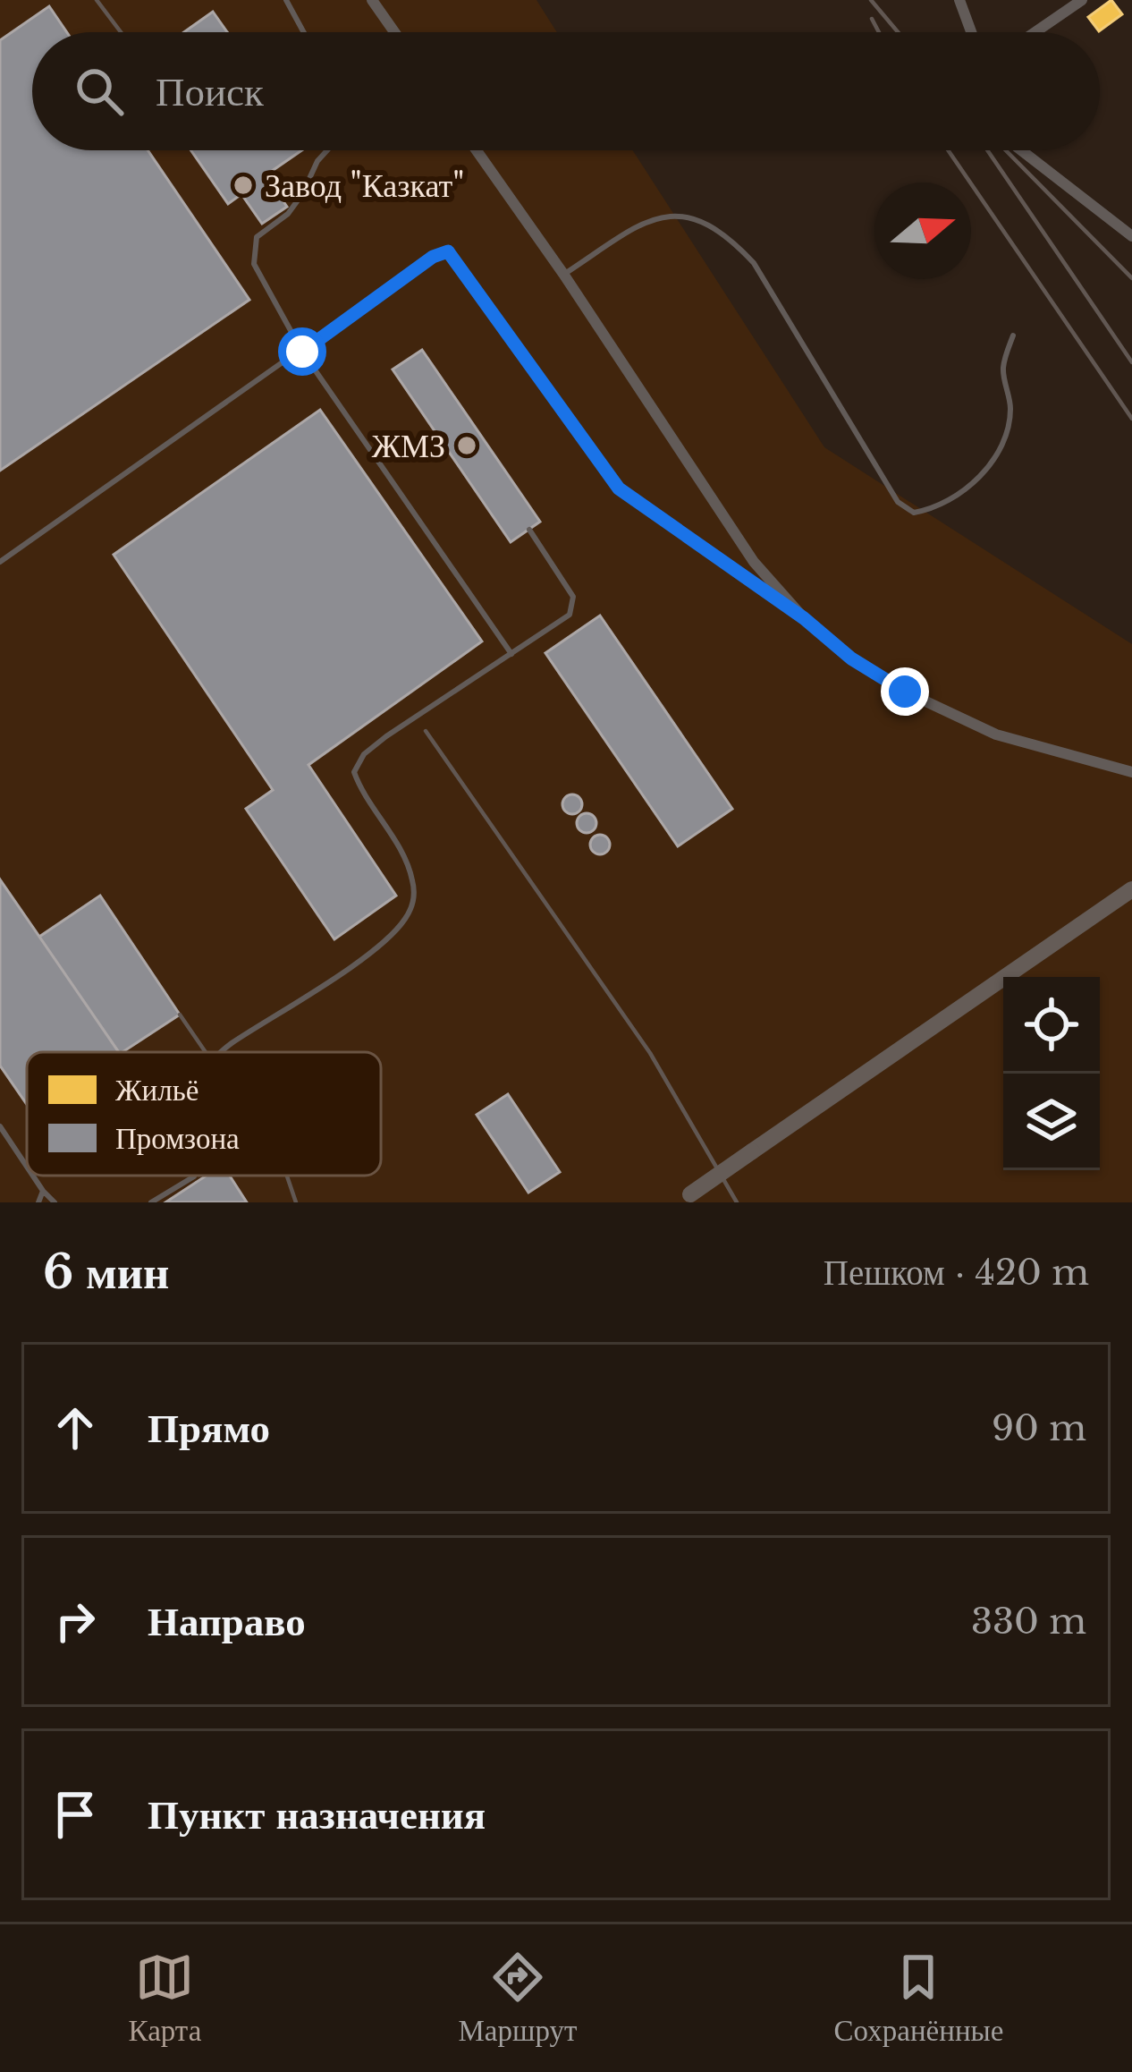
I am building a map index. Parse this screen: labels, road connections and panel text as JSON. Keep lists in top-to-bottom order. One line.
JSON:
{"places":["Завод \"Казкат\"","ЖМЗ"],"legend":["Жильё","Промзона"],"north":"right","page":{"search":"Поиск","heading":["6 мин","Пешком · 420 m"],"list":[["Прямо","90 m"],["Направо","330 m"],"Пункт назначения"],"nav":["Карта","Маршрут","Сохранённые"]}}
